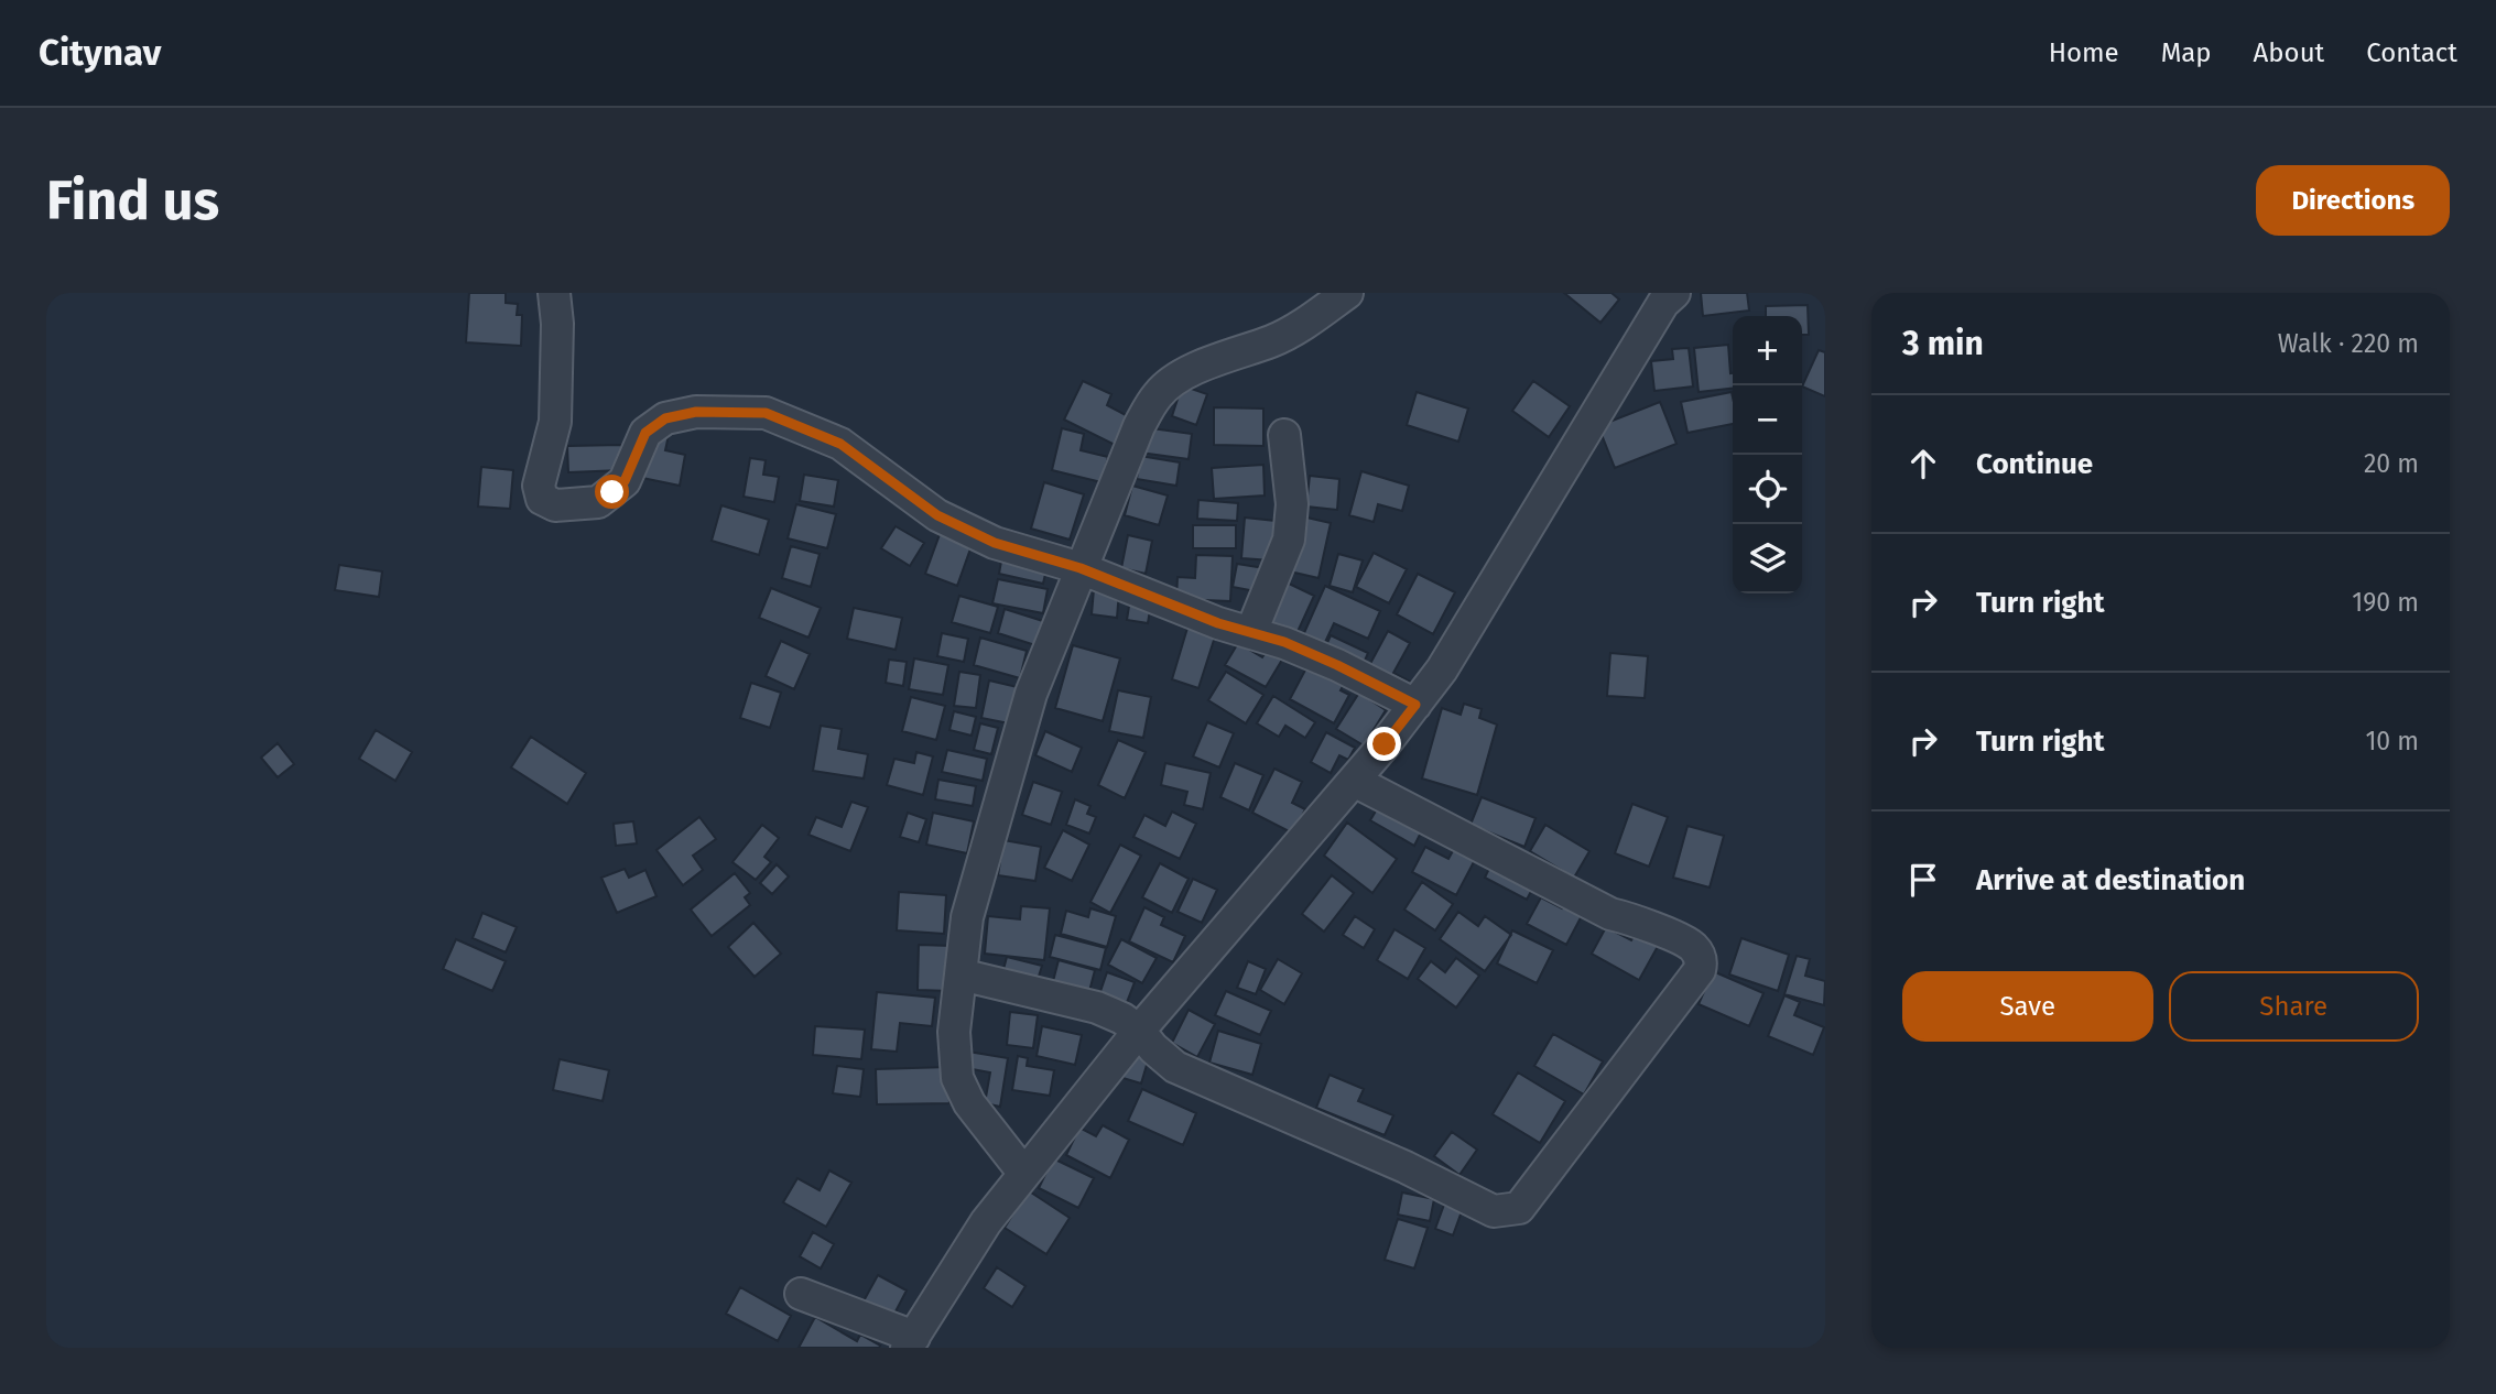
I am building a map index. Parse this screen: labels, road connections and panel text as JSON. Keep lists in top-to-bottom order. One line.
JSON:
{"page":{"header":"Citynav","nav":["Home","Map","About","Contact"],"buttons":["Directions",["Save","Share"]],"title":"Find us","heading":["3 min","Walk · 220 m"],"map_buttons":["+","−"],"list":[["Continue","20 m"],["Turn right","190 m"],["Turn right","10 m"],"Arrive at destination"]}}
